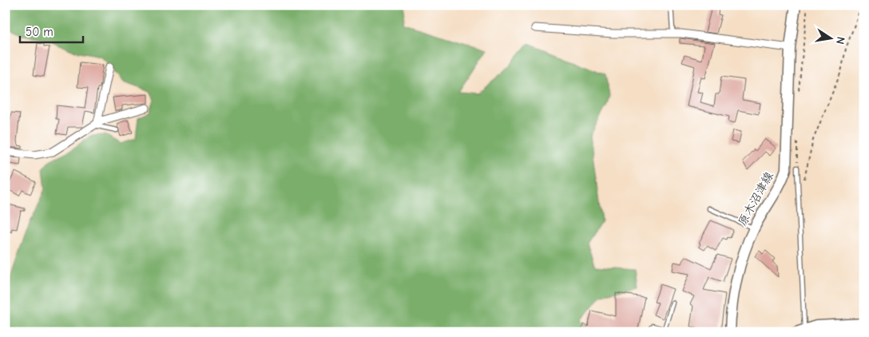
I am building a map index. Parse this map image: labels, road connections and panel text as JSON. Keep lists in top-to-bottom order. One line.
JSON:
{"streets":{"main road":["原木沼津線"]},"scale_bar":"50 m","north":"right"}
